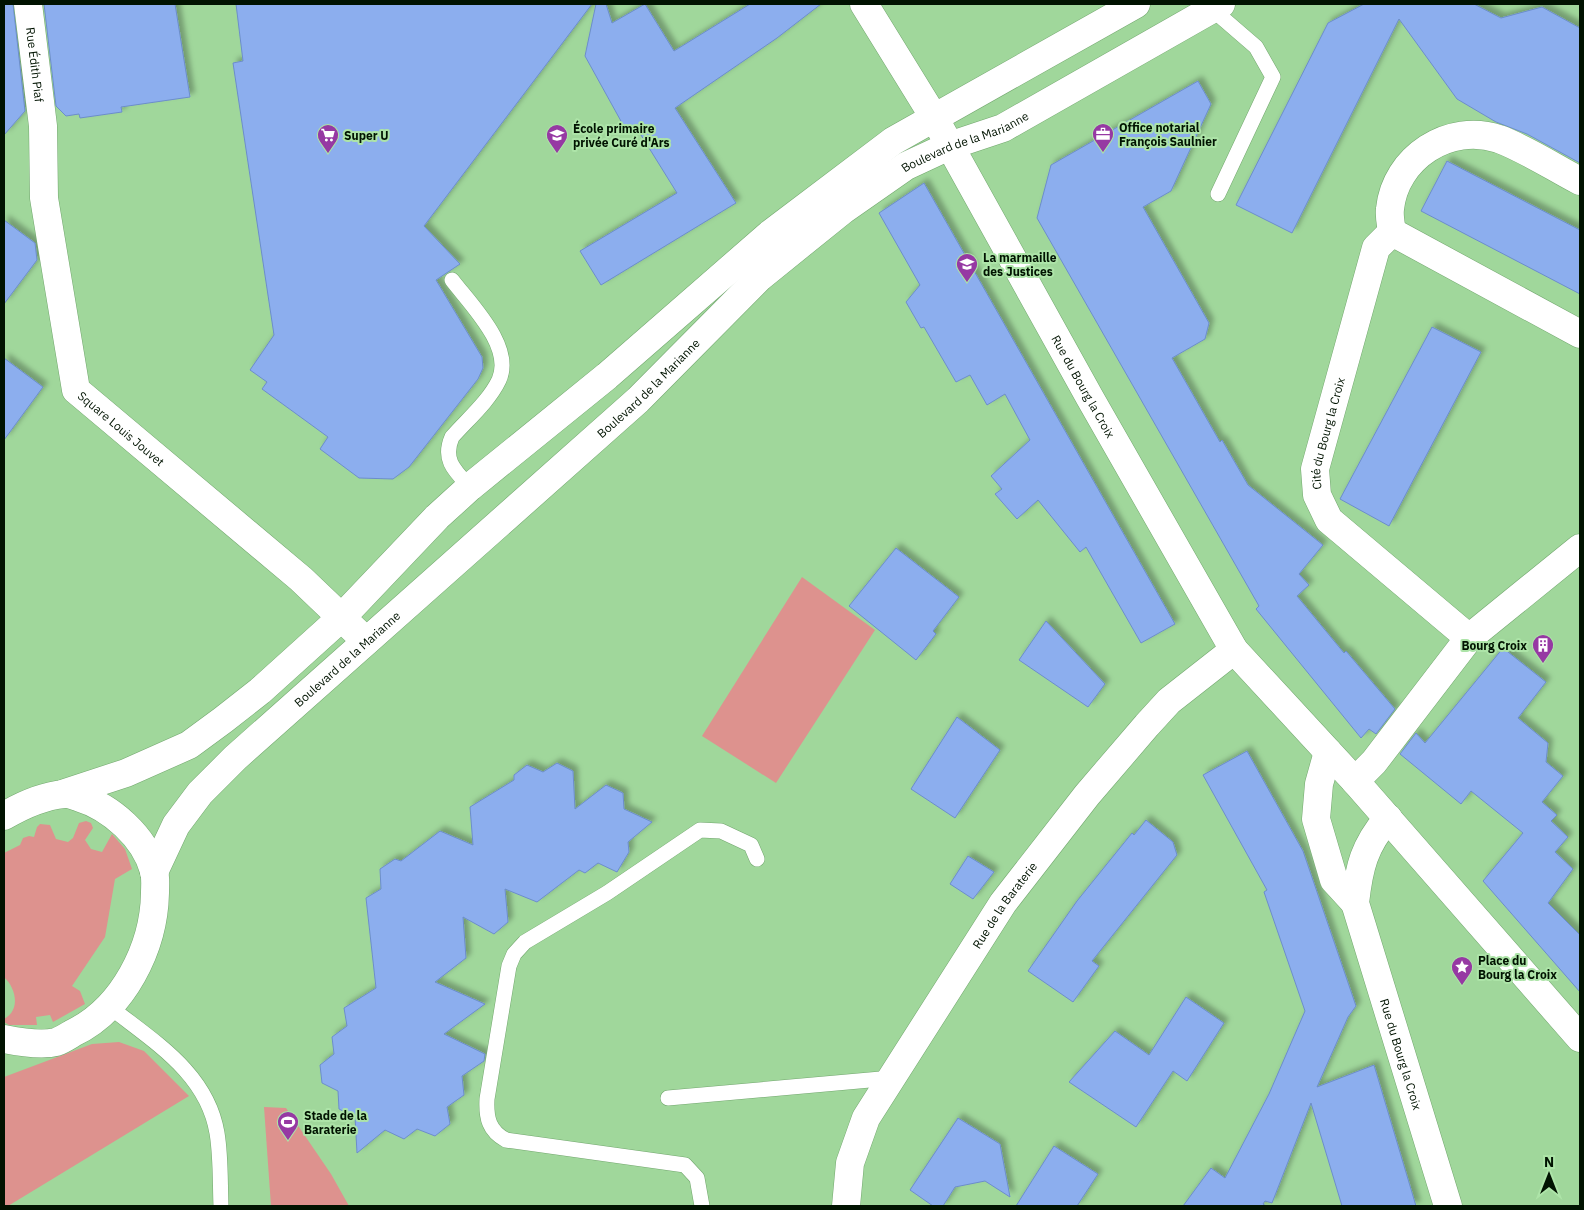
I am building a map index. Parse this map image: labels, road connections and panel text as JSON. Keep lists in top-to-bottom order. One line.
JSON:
{"streets":{"street":["Rue Édith Piaf","Boulevard de la Marianne","Rue du Bourg la Croix","Square Louis Jouvet","Cité du Bourg la Croix","Rue de la Baraterie"]},"crossings":[["Rue Édith Piaf","Square Louis Jouvet"],["Boulevard de la Marianne","Rue du Bourg la Croix"],["Boulevard de la Marianne","Square Louis Jouvet"],["Rue du Bourg la Croix","Rue de la Baraterie"]],"places":{"office":["Office notarial François Saulnier"],"supermarket":["Super U"],"school or university":["École primaire privée Curé d'Ars","La marmaille des Justices"],"building":["Bourg Croix"],"place":["Place du Bourg la Croix"],"sports":["Stade de la Baraterie"]},"north":"top"}
